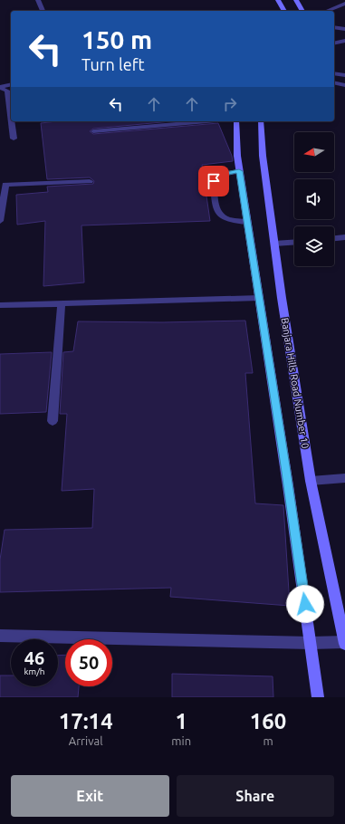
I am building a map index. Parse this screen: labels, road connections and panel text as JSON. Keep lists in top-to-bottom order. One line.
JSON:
{"streets":{"main road":["Banjara Hills Road Number 10"]},"north":"left","page":{"turn":["150 m","Turn left"],"speed":"46 km/h","limit":"50","eta":["17:14","Arrival","1","min","160","m"],"buttons":["Exit","Share"]}}
